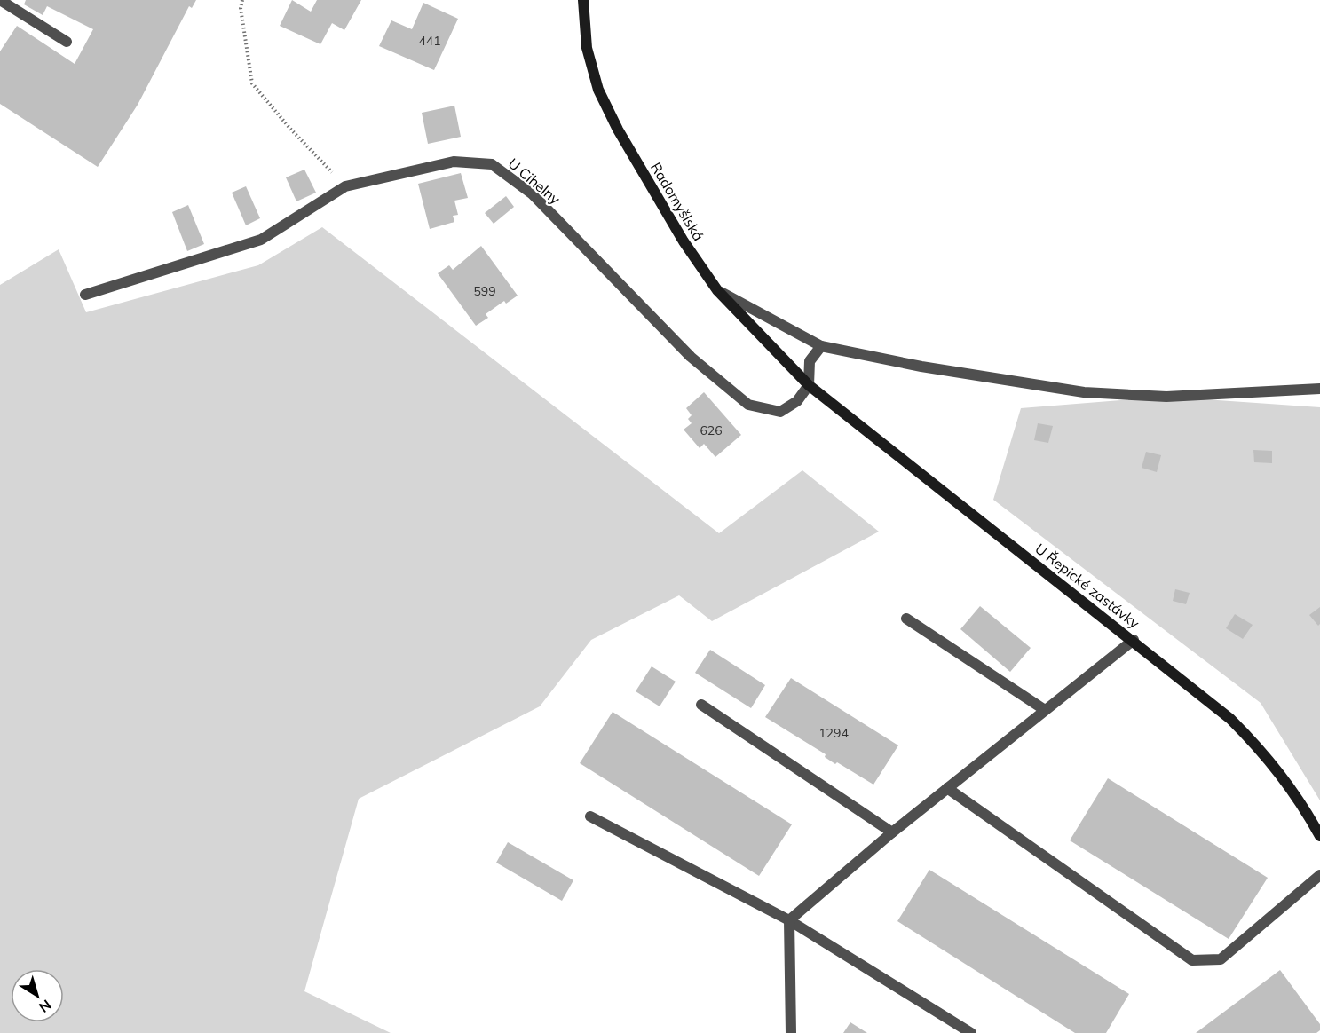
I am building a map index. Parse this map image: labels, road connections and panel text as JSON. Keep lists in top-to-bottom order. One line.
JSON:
{"streets":{"main road":["Radomyšlská","U Řepické zastávky"],"street":["U Cihelny"]},"crossings":[["U Cihelny","Radomyšlská"],["U Cihelny","U Řepické zastávky"],["Radomyšlská","U Řepické zastávky"]],"house_numbers":["441","599","626","1294"],"north":"bottom right"}
